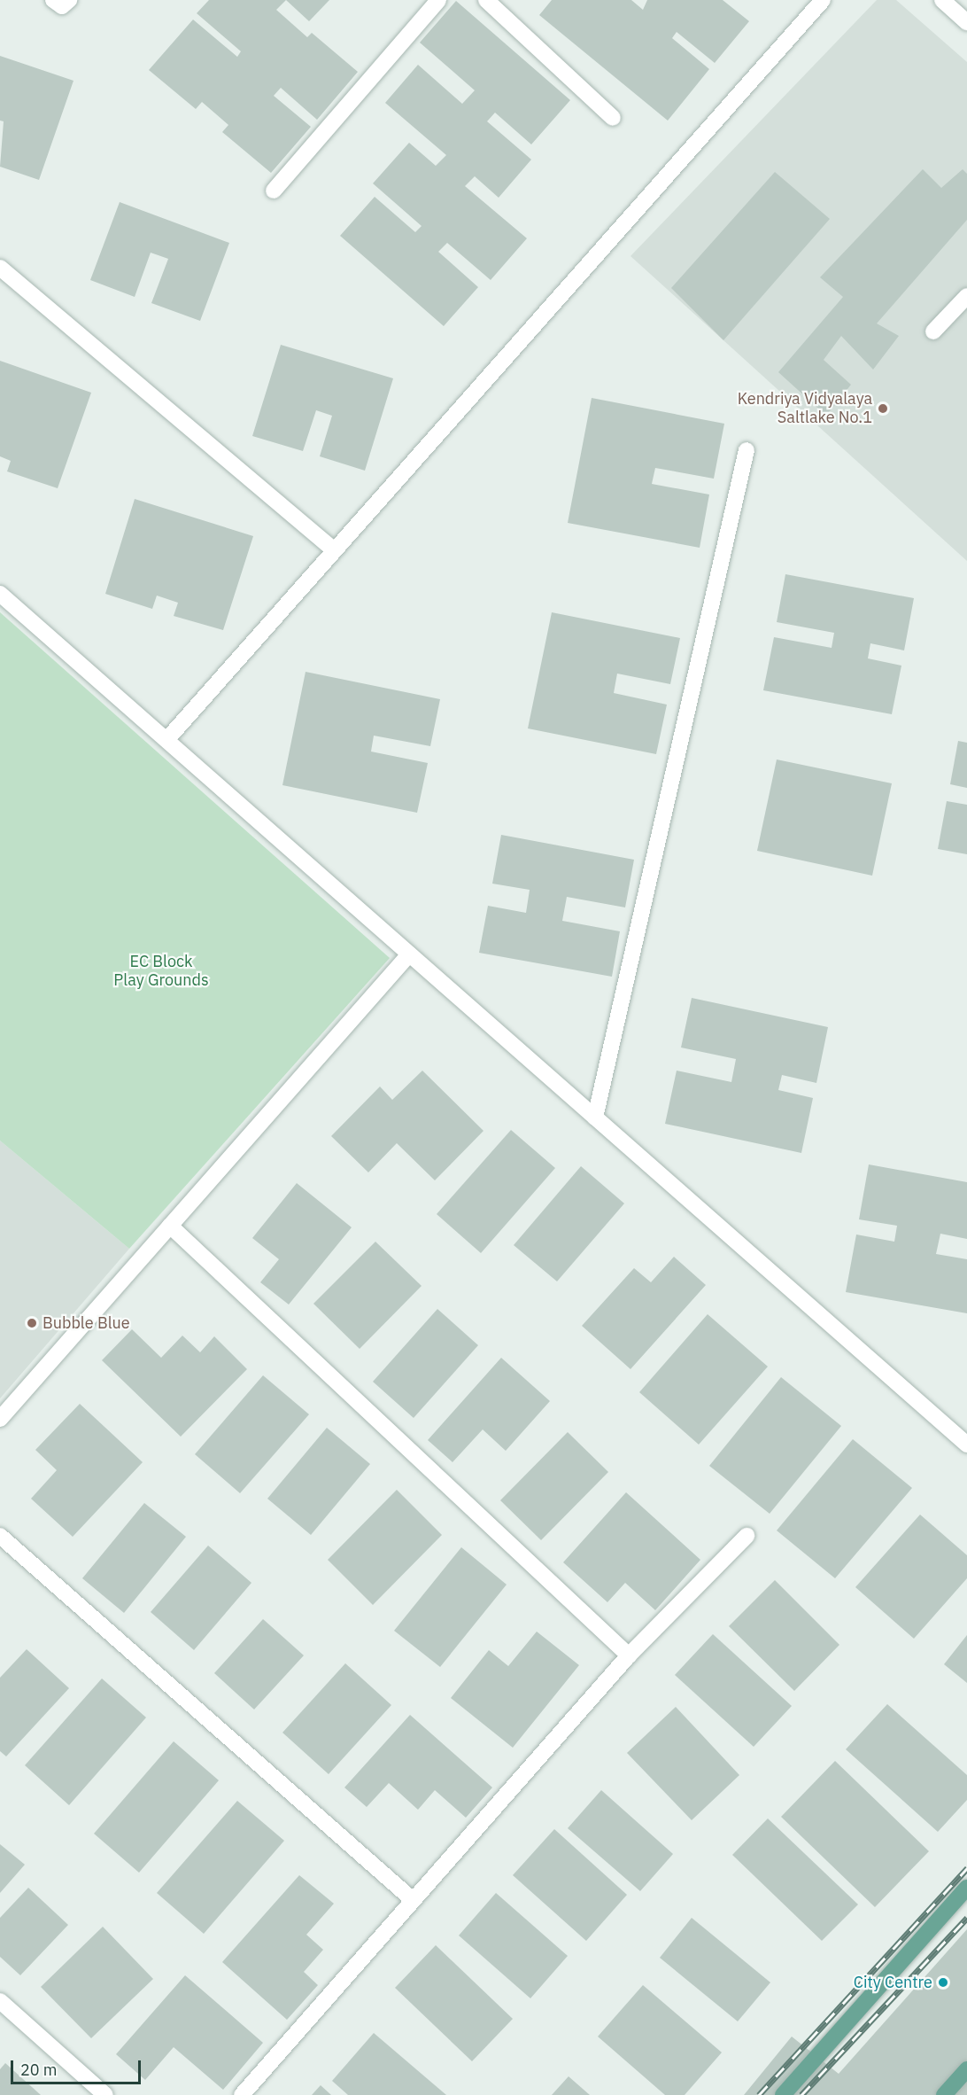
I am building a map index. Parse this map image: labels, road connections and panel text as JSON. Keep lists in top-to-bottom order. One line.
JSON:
{"parks":["EC Block Play Grounds"],"places":["Kendriya Vidyalaya Saltlake No.1","Bubble Blue","City Centre"],"scale_bar":"20 m"}
